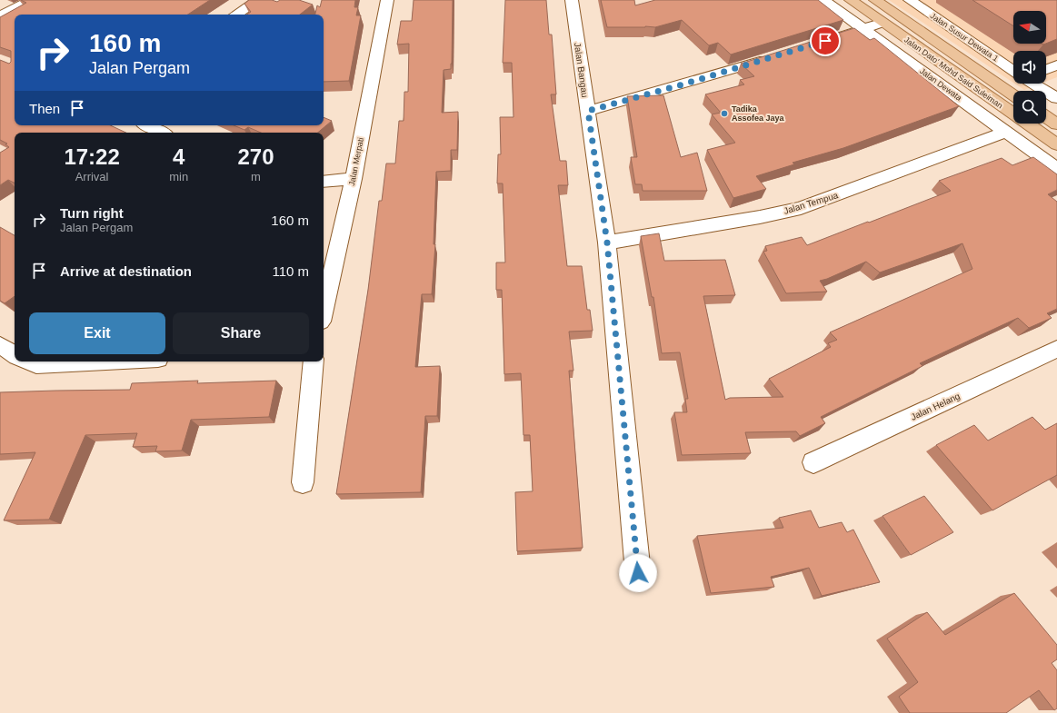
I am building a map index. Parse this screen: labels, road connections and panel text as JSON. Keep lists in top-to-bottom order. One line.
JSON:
{"streets":{"main road":["Jalan Dato' Mohd Said Suleiman"],"street":["Jalan Susur Dewata 1","Jalan Bangau","Jalan Dewata","Jalan Merpati","Jalan Tempua","Jalan Helang"]},"crossings":[["Jalan Bangau","Jalan Tempua"],["Jalan Dewata","Jalan Tempua"]],"places":["Tadika Assofea Jaya"],"north":"left","page":{"turn":["160 m","Jalan Pergam"],"then":"Then","eta":["17:22","Arrival","4","min","270","m"],"list":[{"name":"Turn right","note":"Jalan Pergam","value":"160 m"},{"name":"Arrive at destination","value":"110 m"}],"buttons":["Exit","Share"]}}
